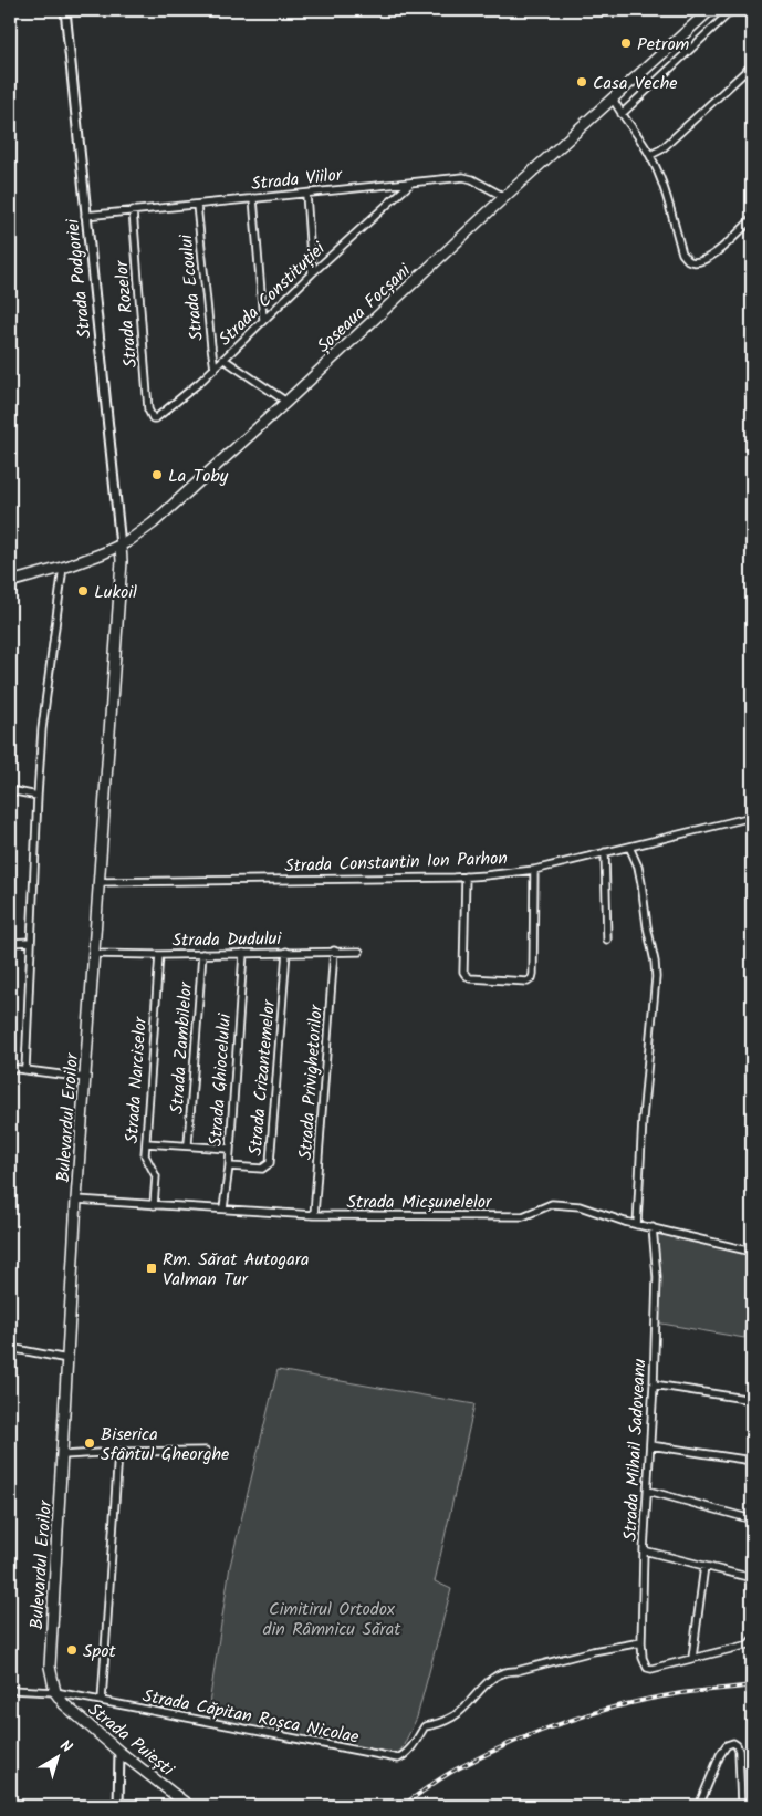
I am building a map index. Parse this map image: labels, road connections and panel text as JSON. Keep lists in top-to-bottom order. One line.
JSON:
{"streets":{"main road":["Șoseaua Focșani","Bulevardul Eroilor","Strada Puiești"],"street":["Strada Viilor","Strada Podgoriei","Strada Ecoului","Strada Constituției","Strada Rozelor","Strada Constantin Ion Parhon","Strada Dudului","Strada Zambilelor","Strada Crizantemelor","Strada Narciselor","Strada Ghiocelului","Strada Privighetorilor","Strada Micșunelelor","Strada Mihail Sadoveanu","Strada Căpitan Roșca Nicolae"]},"crossings":[["Strada Viilor","Strada Podgoriei"],["Strada Viilor","Strada Ecoului"],["Strada Viilor","Strada Constituției"],["Strada Viilor","Șoseaua Focșani"],["Strada Viilor","Strada Rozelor"],["Strada Podgoriei","Șoseaua Focșani"],["Strada Podgoriei","Bulevardul Eroilor"],["Strada Ecoului","Strada Constituției"],["Strada Constituției","Strada Rozelor"],["Șoseaua Focșani","Bulevardul Eroilor"],["Strada Constantin Ion Parhon","Bulevardul Eroilor"],["Strada Dudului","Strada Zambilelor"],["Strada Dudului","Strada Crizantemelor"],["Strada Dudului","Strada Narciselor"],["Strada Dudului","Strada Ghiocelului"],["Strada Dudului","Strada Privighetorilor"],["Strada Dudului","Bulevardul Eroilor"],["Strada Crizantemelor","Strada Ghiocelului"],["Strada Narciselor","Strada Micșunelelor"],["Strada Ghiocelului","Strada Micșunelelor"],["Strada Privighetorilor","Strada Micșunelelor"],["Bulevardul Eroilor","Strada Micșunelelor"],["Bulevardul Eroilor","Strada Căpitan Roșca Nicolae"],["Bulevardul Eroilor","Strada Puiești"],["Strada Micșunelelor","Strada Mihail Sadoveanu"],["Strada Mihail Sadoveanu","Strada Căpitan Roșca Nicolae"],["Strada Căpitan Roșca Nicolae","Strada Puiești"]],"parks":["Cimitirul Ortodox din Râmnicu Sărat"],"places":{"other":["Petrom","Casa Veche","La Toby","Lukoil","Biserica Sfântul Gheorghe","Spot"],"transit":["Rm. Sărat Autogara Valman Tur"]},"north":"top right"}
